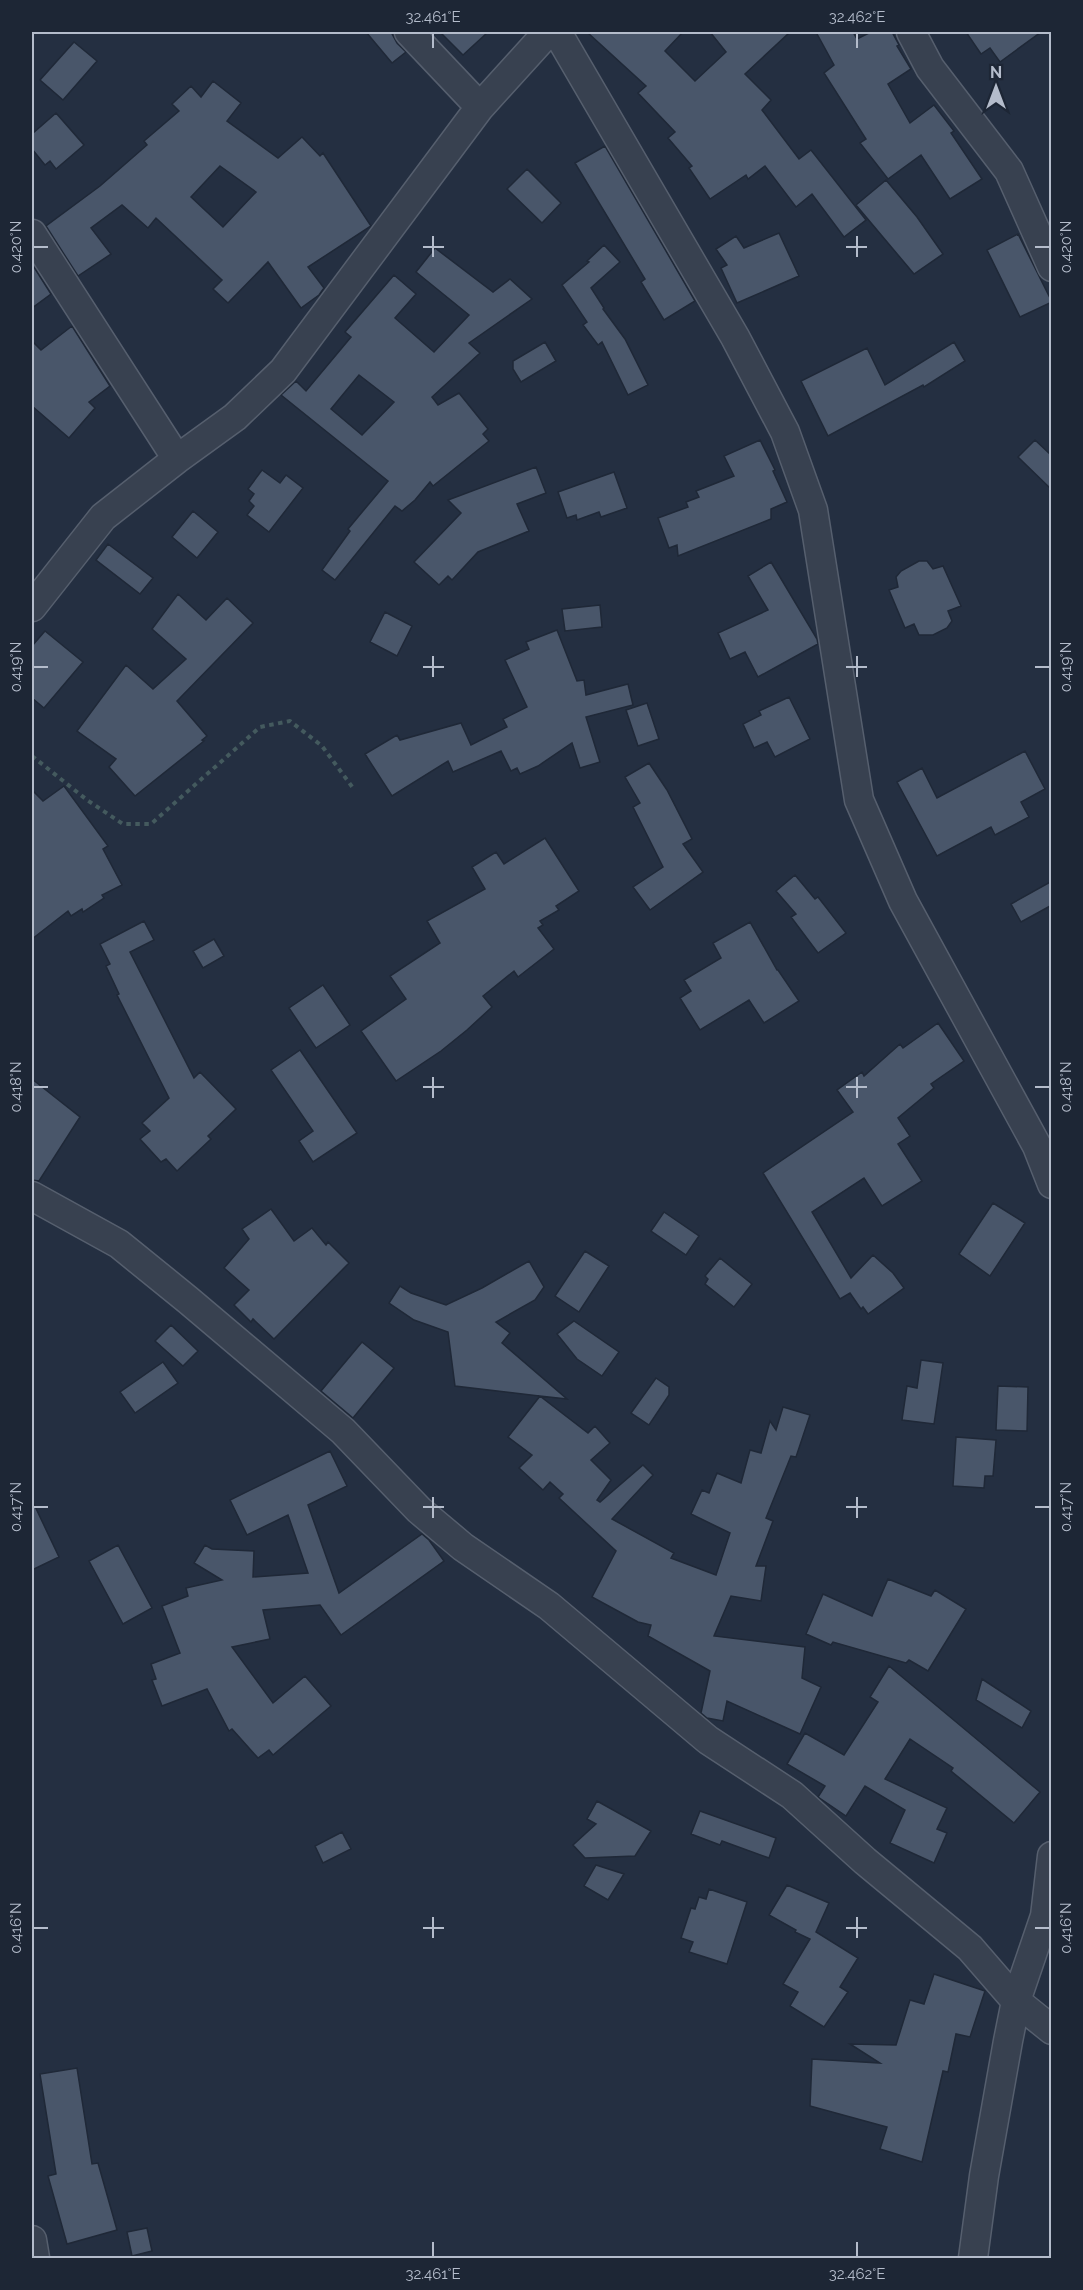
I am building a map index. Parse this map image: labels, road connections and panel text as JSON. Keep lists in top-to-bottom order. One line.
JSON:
{"north":"top","coordinates":["32.461°E","32.462°E","0.420°N","0.419°N","0.418°N","0.417°N","0.416°N"]}
